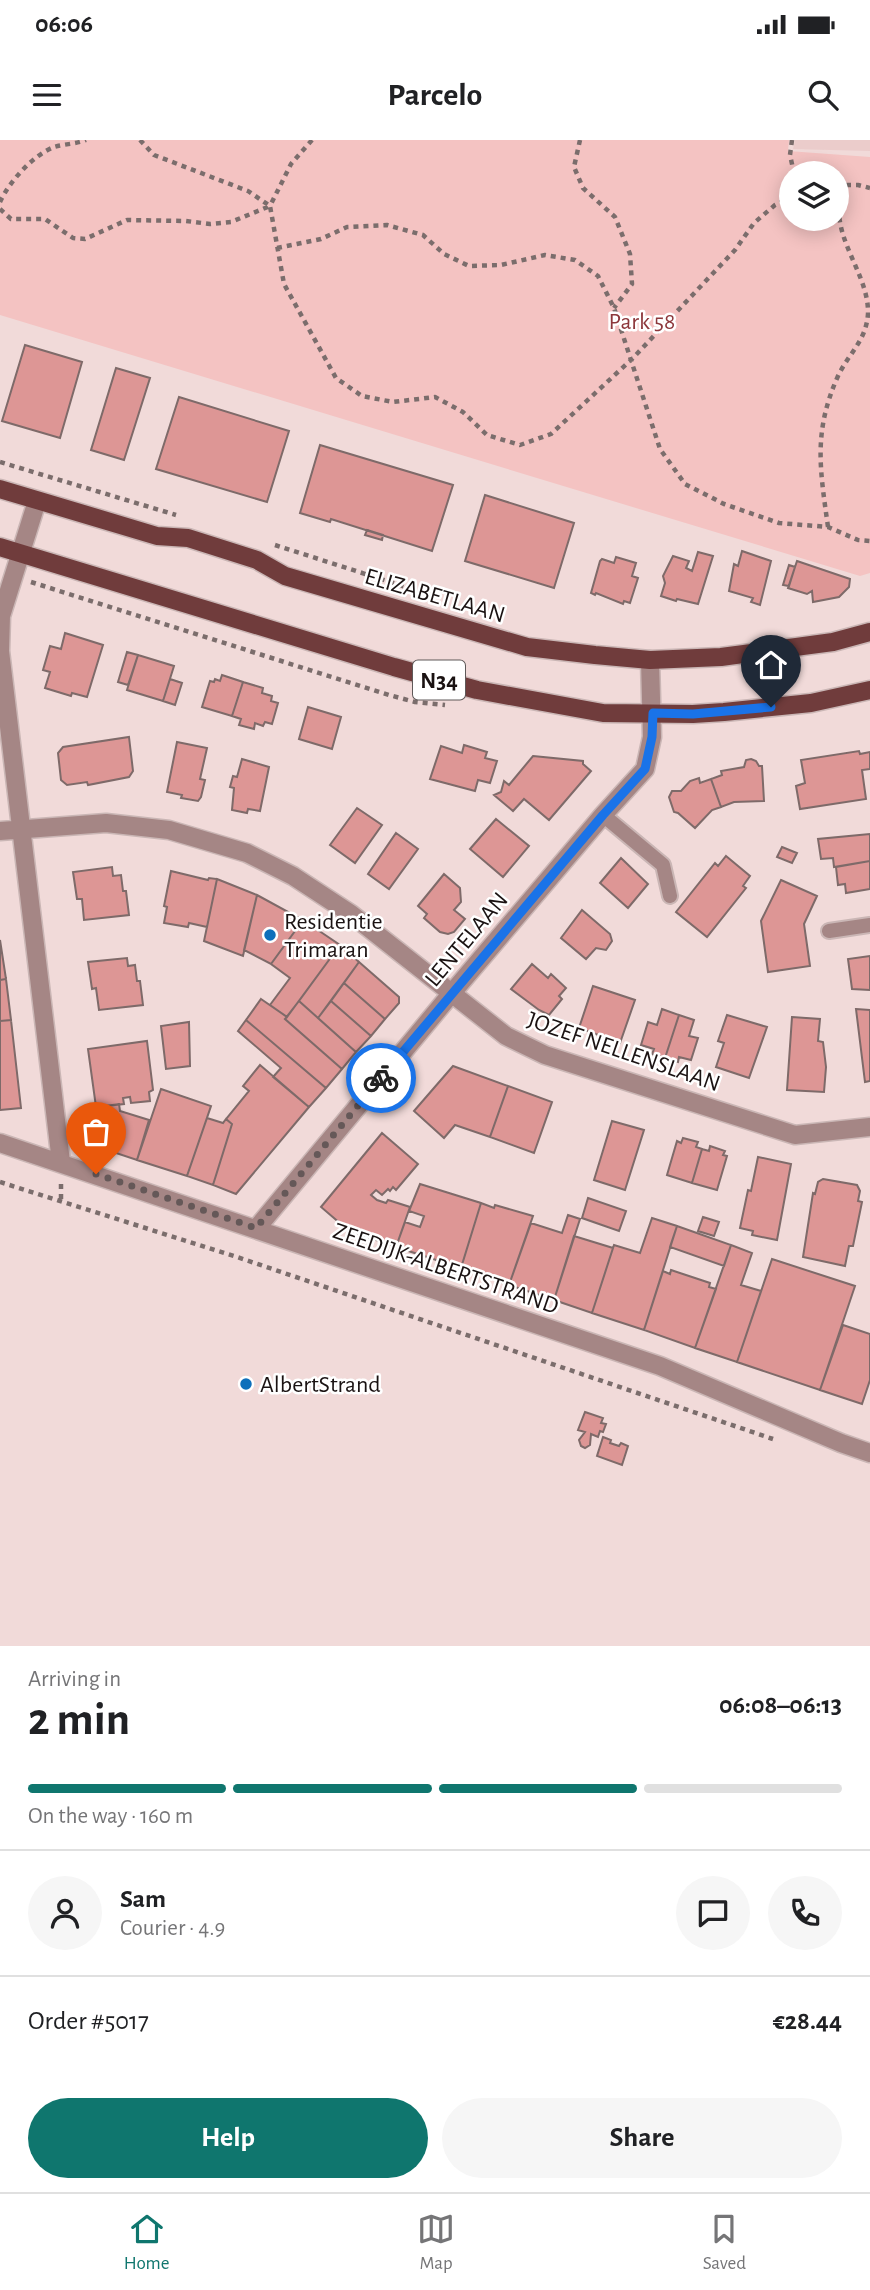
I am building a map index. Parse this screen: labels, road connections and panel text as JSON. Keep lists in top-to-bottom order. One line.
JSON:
{"streets":{"main road":["ELIZABETLAAN","N34"],"street":["LENTELAAN","JOZEF NELLENSLAAN","ZEEDIJK-ALBERTSTRAND"]},"crossings":[["ELIZABETLAAN","LENTELAAN"],["N34","LENTELAAN"],["LENTELAAN","JOZEF NELLENSLAAN"],["LENTELAAN","ZEEDIJK-ALBERTSTRAND"]],"parks":["Park 58"],"places":["Residentie Trimaran","AlbertStrand"],"page":{"status":"06:06","header":"Parcelo","heading":["2 min","Arriving in","06:08–06:13"],"panel":["Sam","Courier · 4.9","Order #5017","€28.44"],"bar":"On the way · 160 m","buttons":["Help","Share"],"tabs":["Home","Map","Saved"]}}
